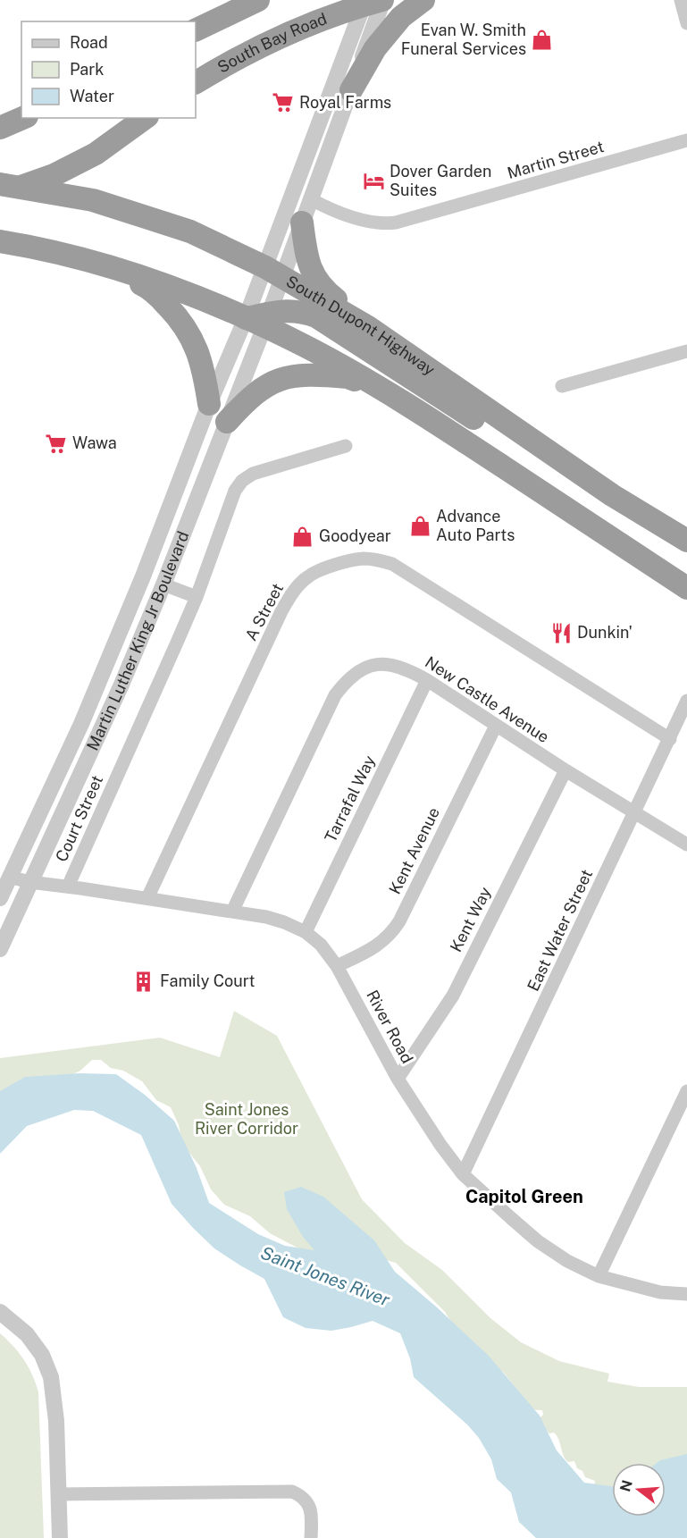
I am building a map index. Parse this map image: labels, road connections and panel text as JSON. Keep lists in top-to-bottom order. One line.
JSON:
{"streets":{"highway":["South Bay Road","South Dupont Highway"],"street":["Martin Street","A Street","Martin Luther King Jr Boulevard","New Castle Avenue","Tarrafal Way","Court Street","Kent Avenue","Kent Way","East Water Street","River Road"]},"crossings":[["A Street","East Water Street"],["A Street","River Road"],["Martin Luther King Jr Boulevard","River Road"],["New Castle Avenue","Tarrafal Way"],["New Castle Avenue","Kent Avenue"],["New Castle Avenue","Kent Way"],["New Castle Avenue","East Water Street"],["New Castle Avenue","River Road"],["Tarrafal Way","River Road"],["Court Street","River Road"],["Kent Avenue","River Road"],["Kent Way","River Road"],["East Water Street","River Road"]],"districts":["Capitol Green"],"water":["Saint Jones River"],"parks":["Saint Jones River Corridor"],"places":{"shop":["Evan W. Smith Funeral Services","Advance Auto Parts","Goodyear"],"supermarket":["Royal Farms","Wawa"],"hotel":["Dover Garden Suites"],"restaurant":["Dunkin'"],"building":["Family Court"]},"legend":["Road","Park","Water"],"north":"left"}
